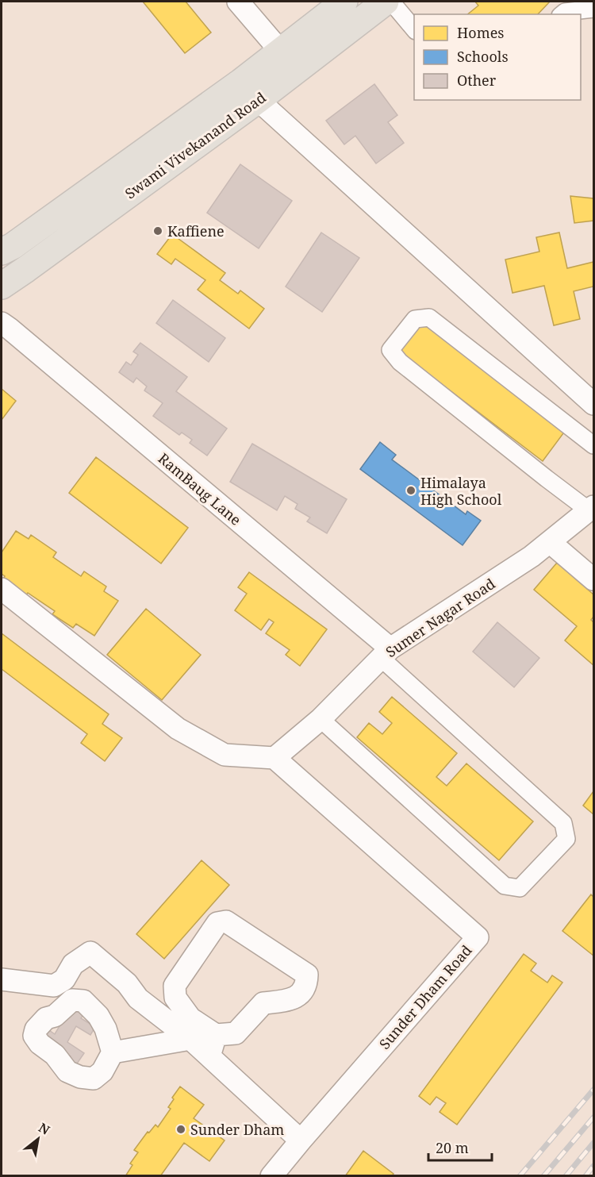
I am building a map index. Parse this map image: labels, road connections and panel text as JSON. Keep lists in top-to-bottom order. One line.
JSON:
{"streets":{"main road":["Swami Vivekanand Road"],"street":["RamBaug Lane","Sumer Nagar Road","Sunder Dham Road"]},"crossings":[["RamBaug Lane","Sumer Nagar Road"],["Sumer Nagar Road","Sunder Dham Road"]],"places":["Kaffiene","Himalaya High School","Sunder Dham"],"legend":["Homes","Schools","Other"],"scale_bar":"20 m","north":"top right"}
